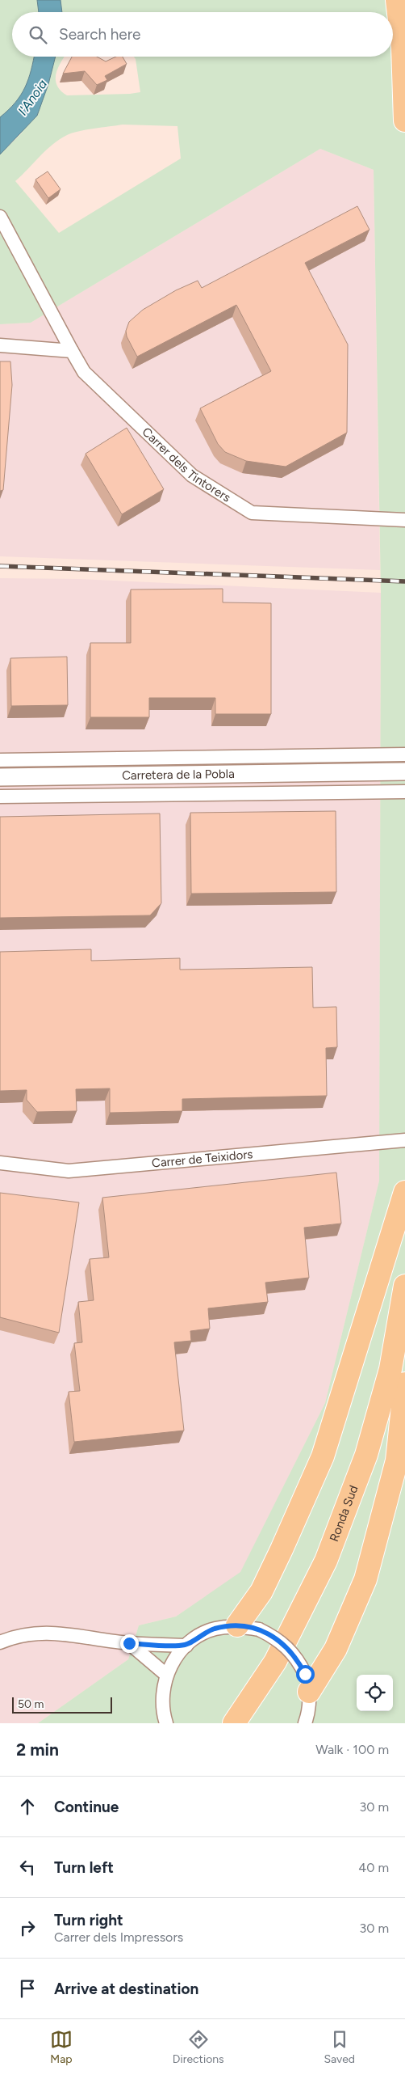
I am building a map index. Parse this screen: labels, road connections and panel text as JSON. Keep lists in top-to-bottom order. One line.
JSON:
{"streets":{"highway":["Ronda Sud"],"street":["Carrer dels Tintorers","Carretera de la Pobla","Carrer de Teixidors"]},"water":["l'Anoia"],"scale_bar":"50 m","page":{"search":"Search here","scale":"50 m","heading":["2 min","Walk · 100 m"],"list":[["Continue","30 m"],["Turn left","40 m"],["Turn right","Carrer dels Impressors","30 m"],"Arrive at destination"],"nav":["Map","Directions","Saved"]}}
